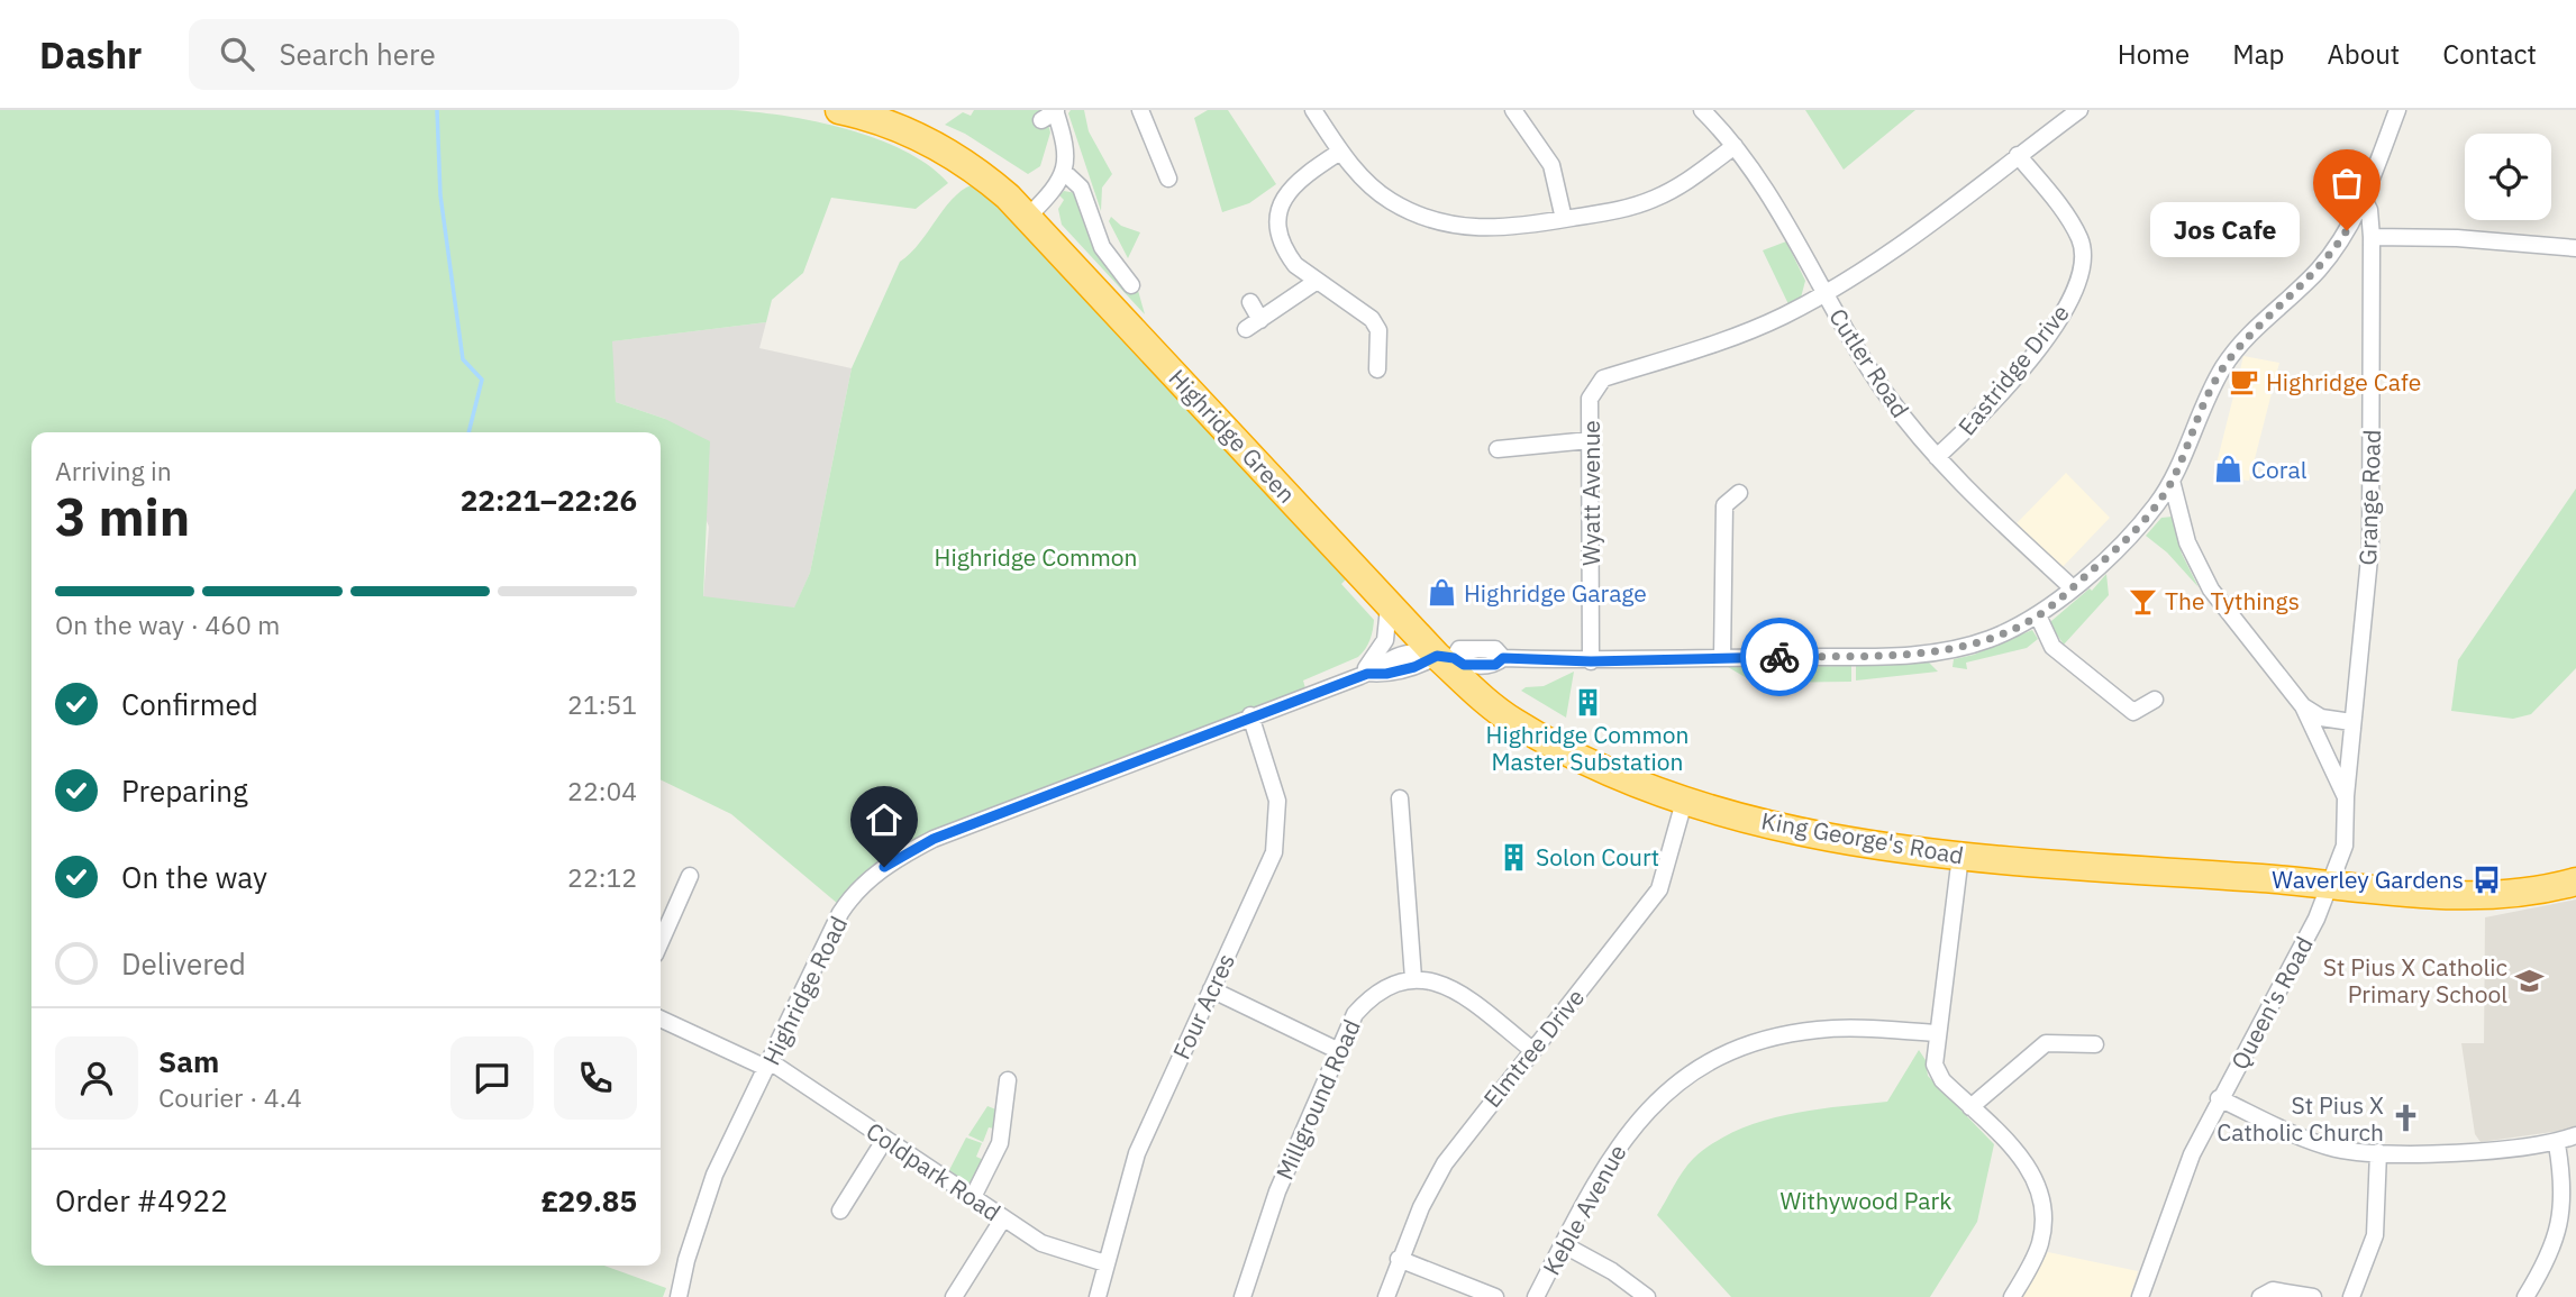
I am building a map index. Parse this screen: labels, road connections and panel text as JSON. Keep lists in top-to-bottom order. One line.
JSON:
{"streets":{"highway":["Highridge Green","King George's Road"],"street":["Cutler Road","Eastridge Drive","Wyatt Avenue","Grange Road","Highridge Road","Queen's Road","Four Acres","Elmtree Drive","Millground Road","Coldpark Road","Keble Avenue"]},"crossings":[["Cutler Road","Eastridge Drive"],["Cutler Road","Wyatt Avenue"],["Cutler Road","Highridge Road"],["Eastridge Drive","Wyatt Avenue"],["Highridge Green","King George's Road"],["Highridge Green","Highridge Road"],["Wyatt Avenue","Highridge Road"],["Grange Road","Highridge Road"],["Grange Road","Queen's Road"],["King George's Road","Highridge Road"],["King George's Road","Queen's Road"],["King George's Road","Elmtree Drive"],["Highridge Road","Queen's Road"],["Highridge Road","Four Acres"],["Highridge Road","Coldpark Road"],["Four Acres","Coldpark Road"]],"parks":["Highridge Common","Withywood Park"],"places":{"other":["Jos Cafe"],"cafe":["Highridge Cafe"],"shop":["Coral","Highridge Garage"],"bar":["The Tythings"],"building":["Highridge Common Master Substation","Solon Court"],"bus stop":["Waverley Gardens"],"school or university":["St Pius X Catholic Primary School"],"church":["St Pius X Catholic Church"]},"page":{"header":"Dashr","search":"Search here","nav":["Home","Map","About","Contact"],"bubble":"Jos Cafe","heading":["3 min","Arriving in","22:21–22:26"],"panel":["Sam","Courier · 4.4","Order #4922","£29.85"],"bar":"On the way · 460 m","list":[["Confirmed","21:51"],["Preparing","22:04"],["On the way","22:12"],"Delivered"]}}
